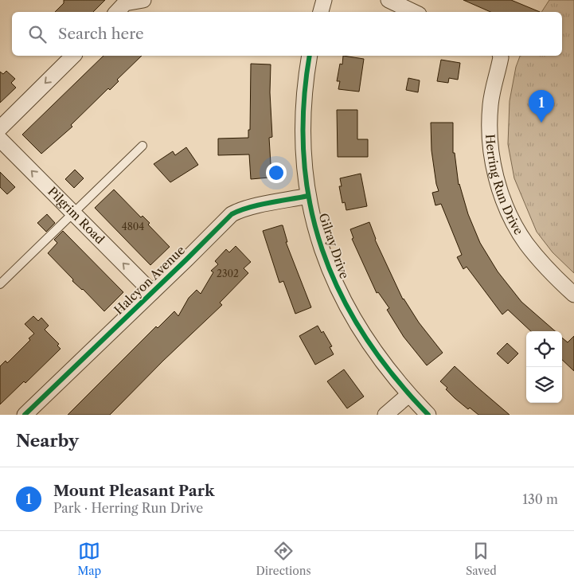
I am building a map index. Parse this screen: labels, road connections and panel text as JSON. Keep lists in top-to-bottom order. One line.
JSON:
{"streets":{"street":["Herring Run Drive","Pilgrim Road","Gilray Drive","Halcyon Avenue"]},"crossings":[["Pilgrim Road","Halcyon Avenue"],["Gilray Drive","Halcyon Avenue"]],"one_way":["Pilgrim Road"],"house_numbers":["4804","2302"],"page":{"search":"Search here","pins":"1","heading":"Nearby","list":[{"mark":"1","name":"Mount Pleasant Park","note":"Park · Herring Run Drive","value":"130 m"}],"nav":["Map","Directions","Saved"]}}
